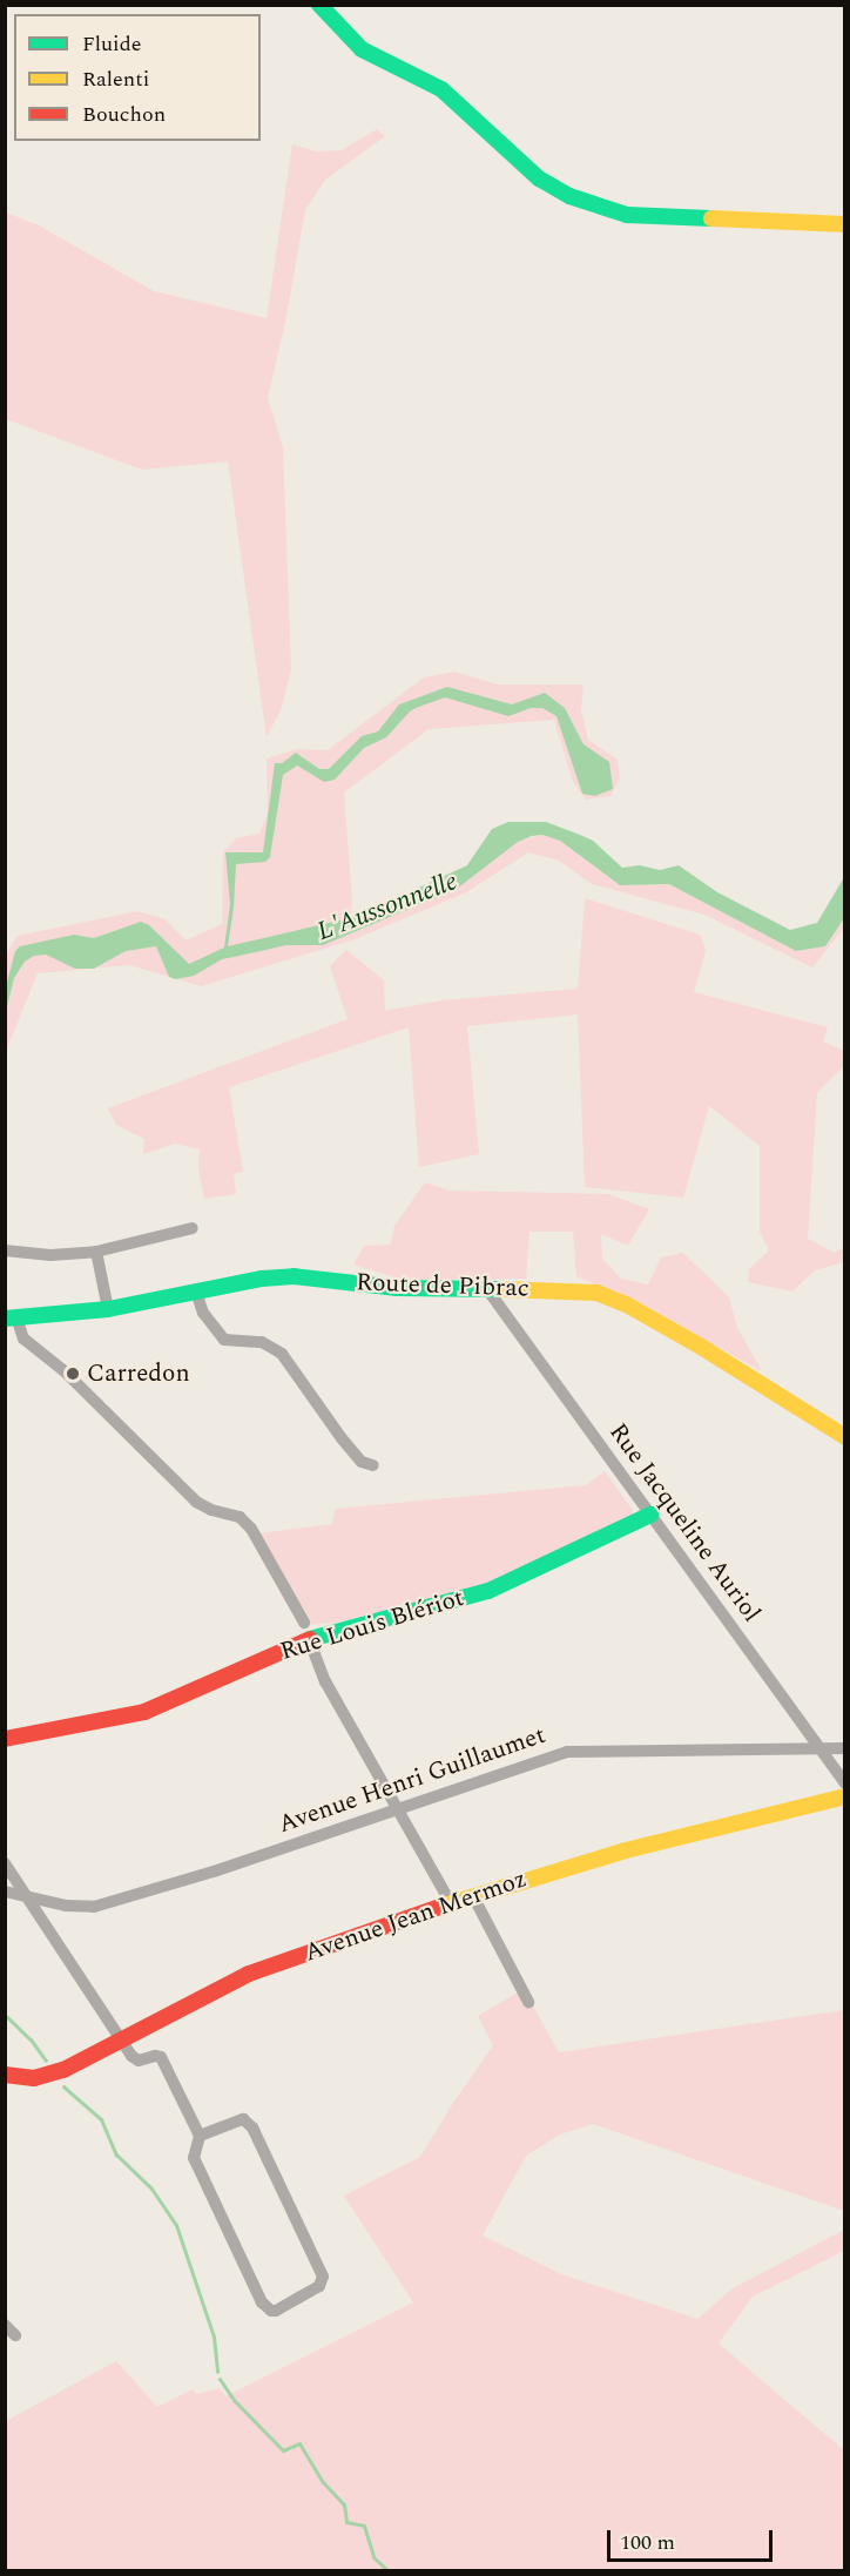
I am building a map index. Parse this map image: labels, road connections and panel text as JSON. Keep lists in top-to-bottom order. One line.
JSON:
{"streets":{"street":["Route de Pibrac","Rue Jacqueline Auriol","Rue Louis Blériot","Avenue Henri Guillaumet","Avenue Jean Mermoz"]},"crossings":[["Route de Pibrac","Rue Jacqueline Auriol"],["Rue Jacqueline Auriol","Rue Louis Blériot"],["Rue Jacqueline Auriol","Avenue Henri Guillaumet"]],"water":["L'Aussonnelle"],"places":["Carredon"],"legend":["Fluide","Ralenti","Bouchon"],"scale_bar":"100 m"}
